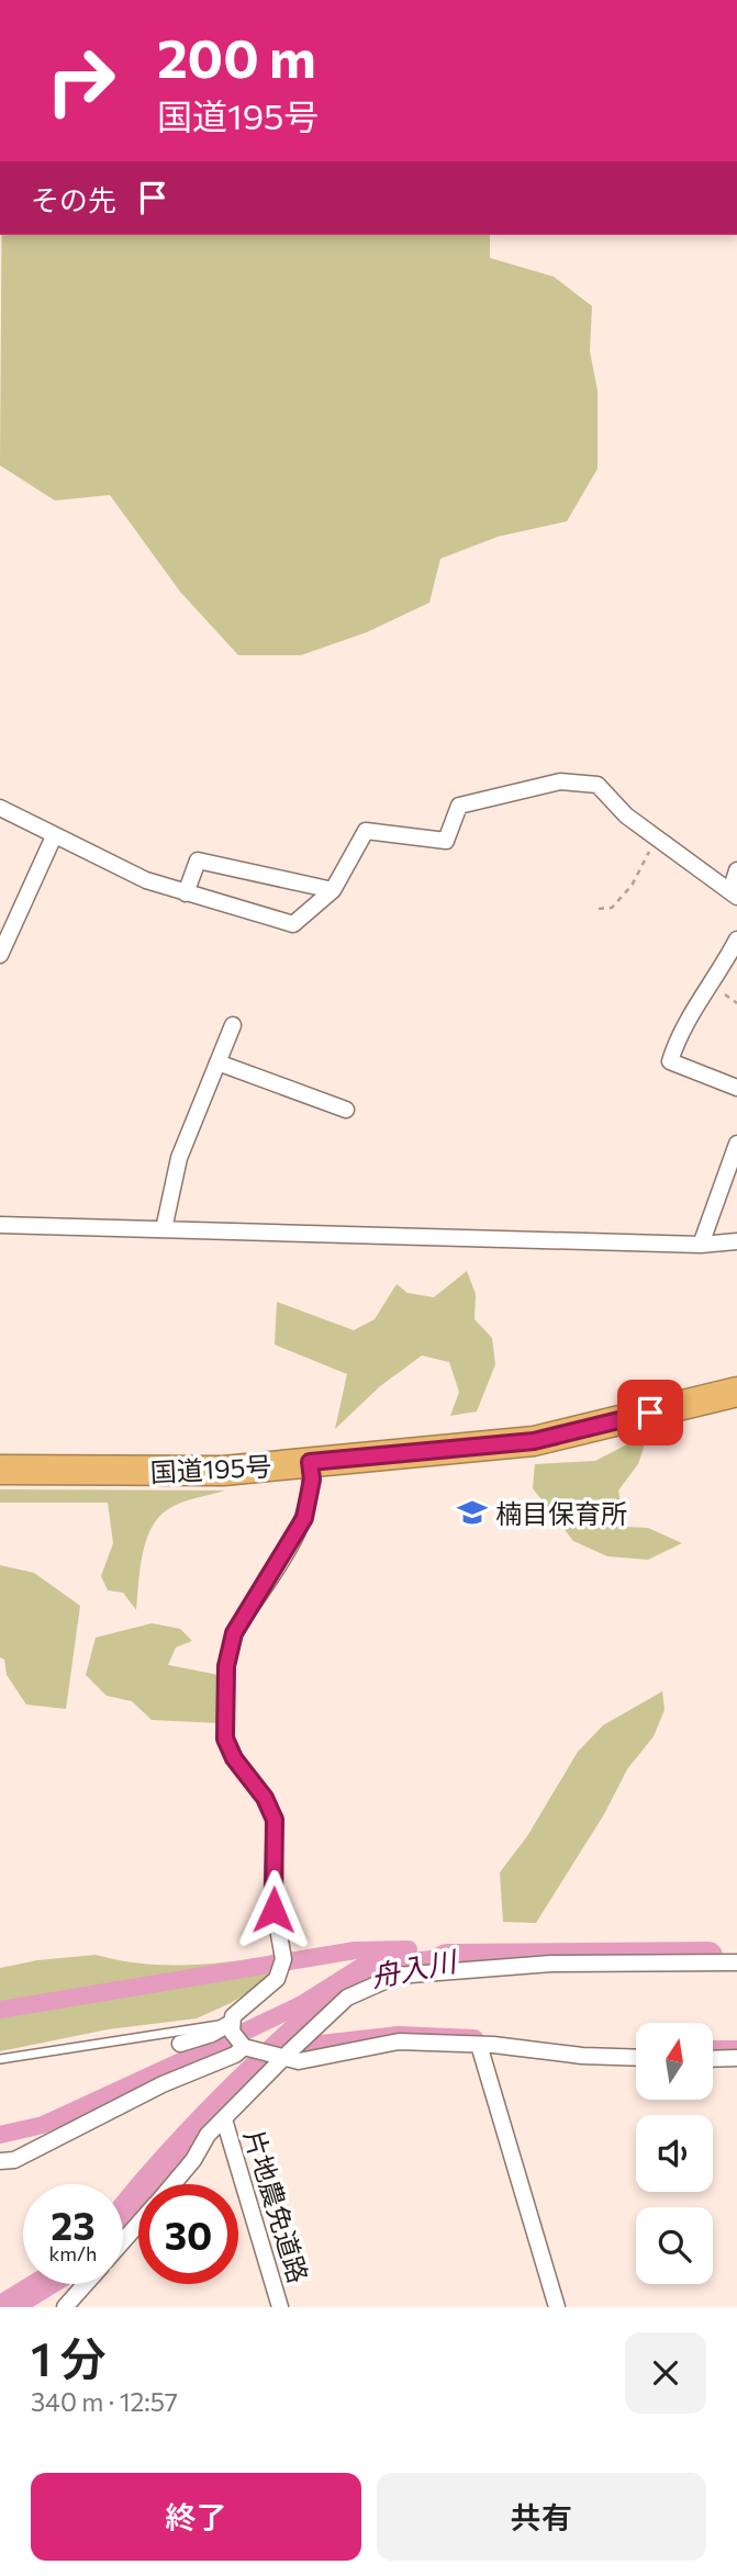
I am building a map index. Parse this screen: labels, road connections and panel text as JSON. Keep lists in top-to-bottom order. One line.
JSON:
{"streets":{"highway":["国道195号"],"street":["片地農免道路"]},"water":["舟入川"],"places":{"school or university":["楠目保育所"]},"north":"top","page":{"turn":["200 m","国道195号"],"then":"その先","speed":"23 km/h","limit":"30","heading":["1 分","340 m · 12:57"],"buttons":["終了","共有"]}}
